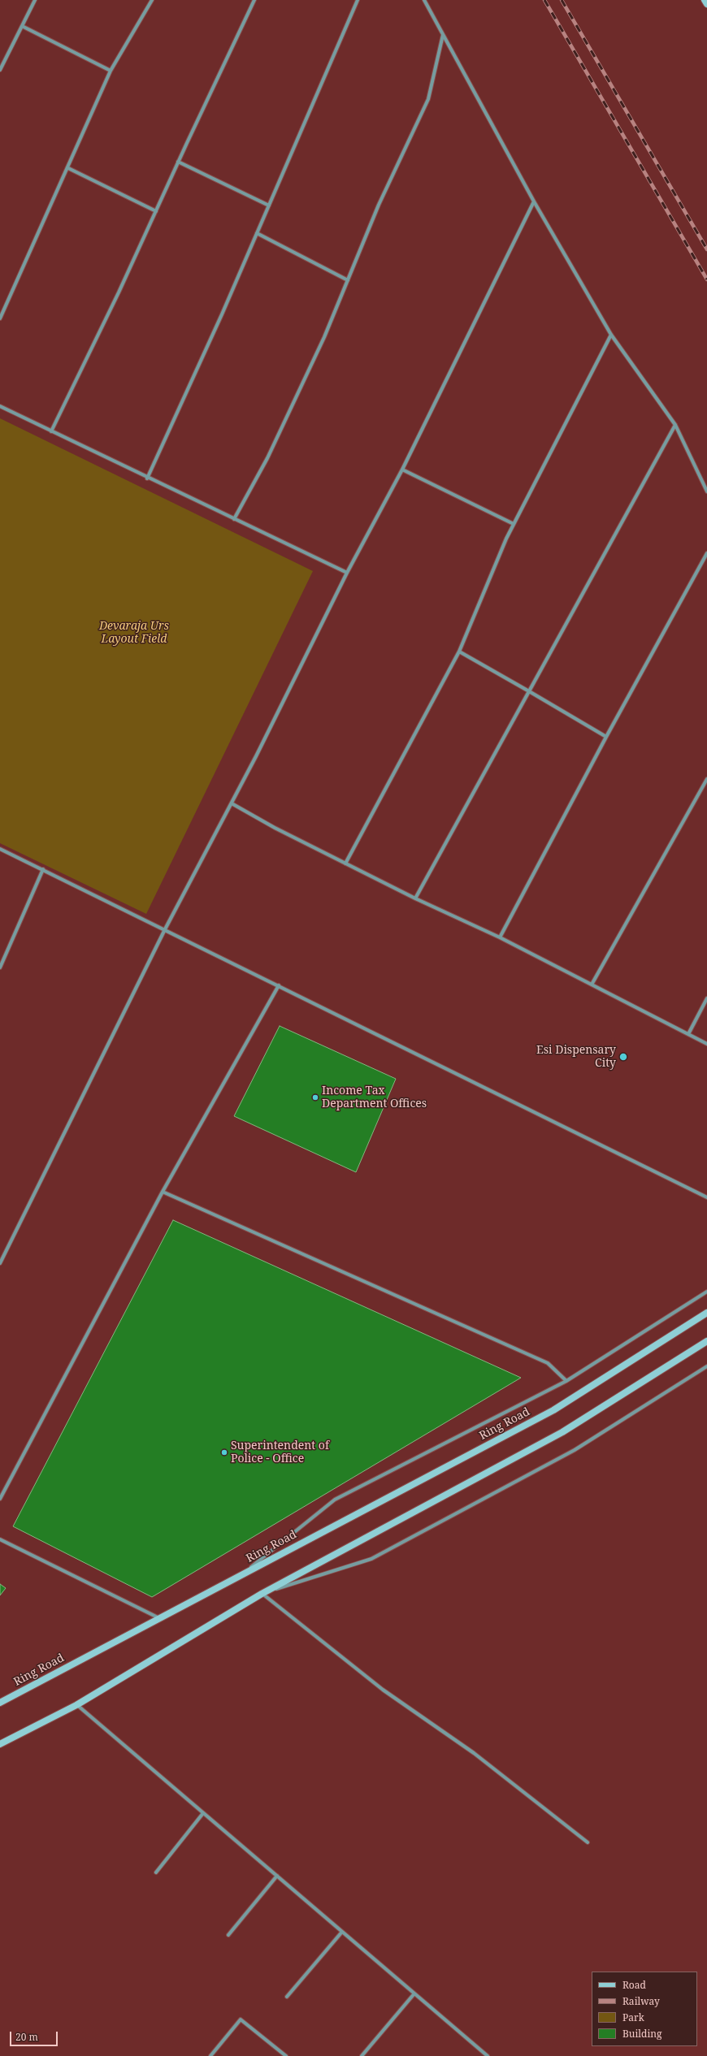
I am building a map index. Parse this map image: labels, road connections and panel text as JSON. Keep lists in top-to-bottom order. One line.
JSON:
{"streets":{"main road":["Ring Road"]},"parks":["Devaraja Urs Layout Field"],"places":["Esi Dispensary City","Income Tax Department Offices","Superintendent of Police - Office"],"legend":["Road","Railway","Park","Building"],"scale_bar":"20 m"}
